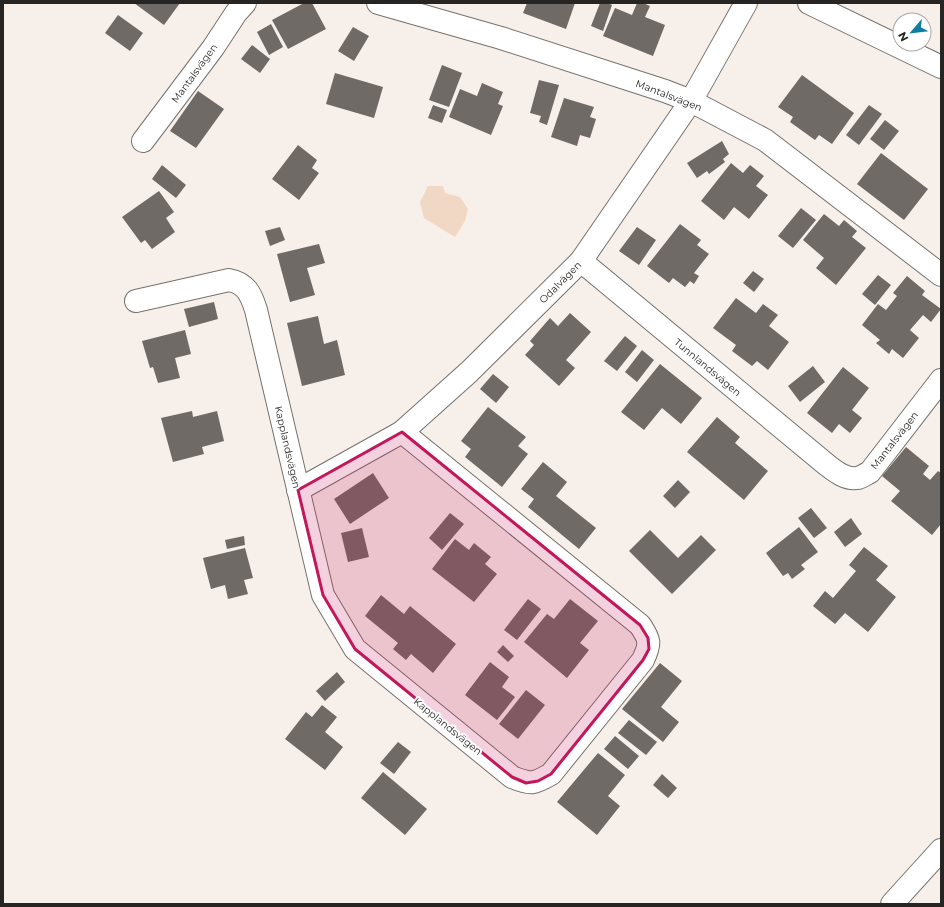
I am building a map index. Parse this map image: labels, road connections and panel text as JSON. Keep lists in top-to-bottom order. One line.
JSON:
{"streets":{"street":["Mantalsvägen","Odalvägen","Tunnlandsvägen","Kapplandsvägen"]},"crossings":[["Mantalsvägen","Odalvägen"],["Mantalsvägen","Tunnlandsvägen"],["Odalvägen","Tunnlandsvägen"],["Odalvägen","Kapplandsvägen"]],"north":"bottom left"}
